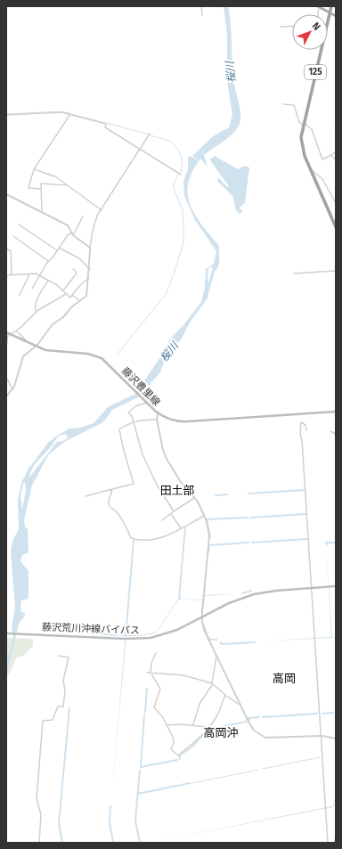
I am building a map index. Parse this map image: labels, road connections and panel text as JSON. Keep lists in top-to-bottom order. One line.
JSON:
{"streets":{"highway":["125"],"main road":["藤沢豊里線","藤沢荒川沖線バイパス"]},"districts":["田土部","高岡","高岡沖"],"water":["桜川"],"north":"top right"}
